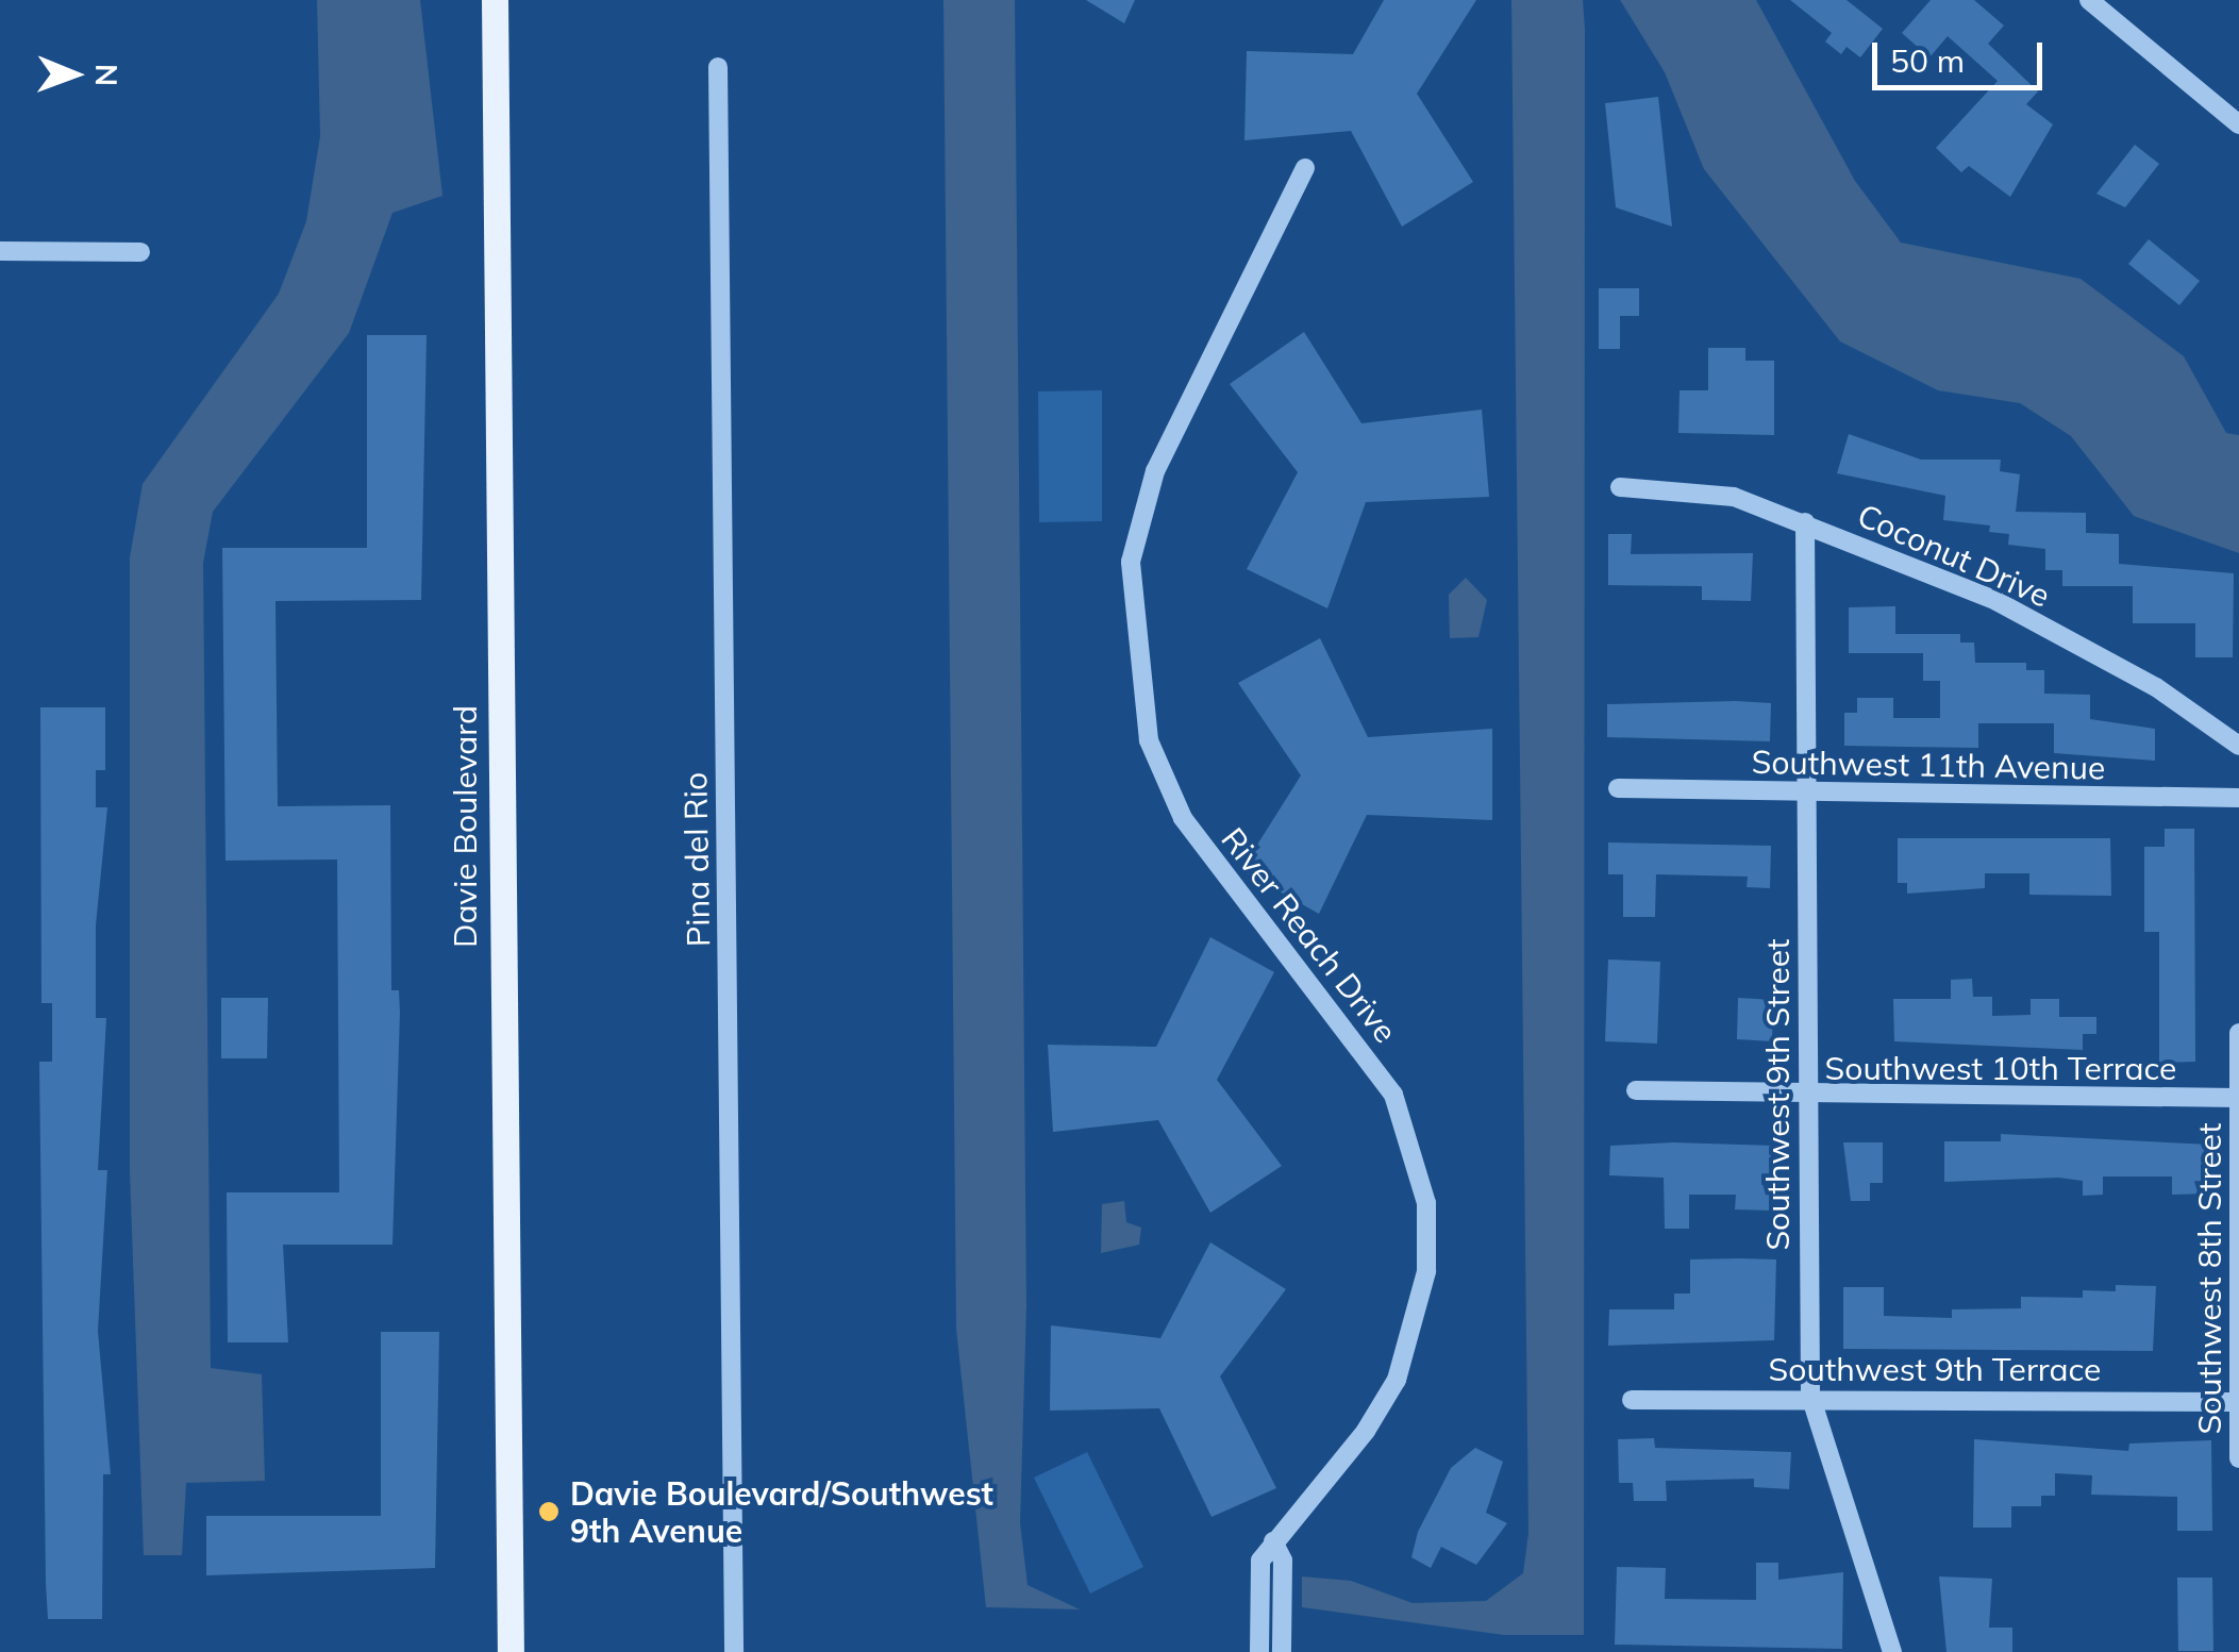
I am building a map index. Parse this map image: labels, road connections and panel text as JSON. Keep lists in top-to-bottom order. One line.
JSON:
{"streets":{"main road":["Davie Boulevard"],"street":["Coconut Drive","Southwest 11th Avenue","Pina del Rio","River Reach Drive","Southwest 10th Terrace","Southwest 9th Street","Southwest 8th Street","Southwest 9th Terrace"]},"crossings":[["Coconut Drive","Southwest 9th Street"],["Southwest 11th Avenue","Southwest 9th Street"],["Southwest 10th Terrace","Southwest 9th Street"],["Southwest 10th Terrace","Southwest 8th Street"],["Southwest 9th Street","Southwest 9th Terrace"],["Southwest 8th Street","Southwest 9th Terrace"]],"places":["Davie Boulevard/Southwest 9th Avenue"],"scale_bar":"50 m","north":"right"}
